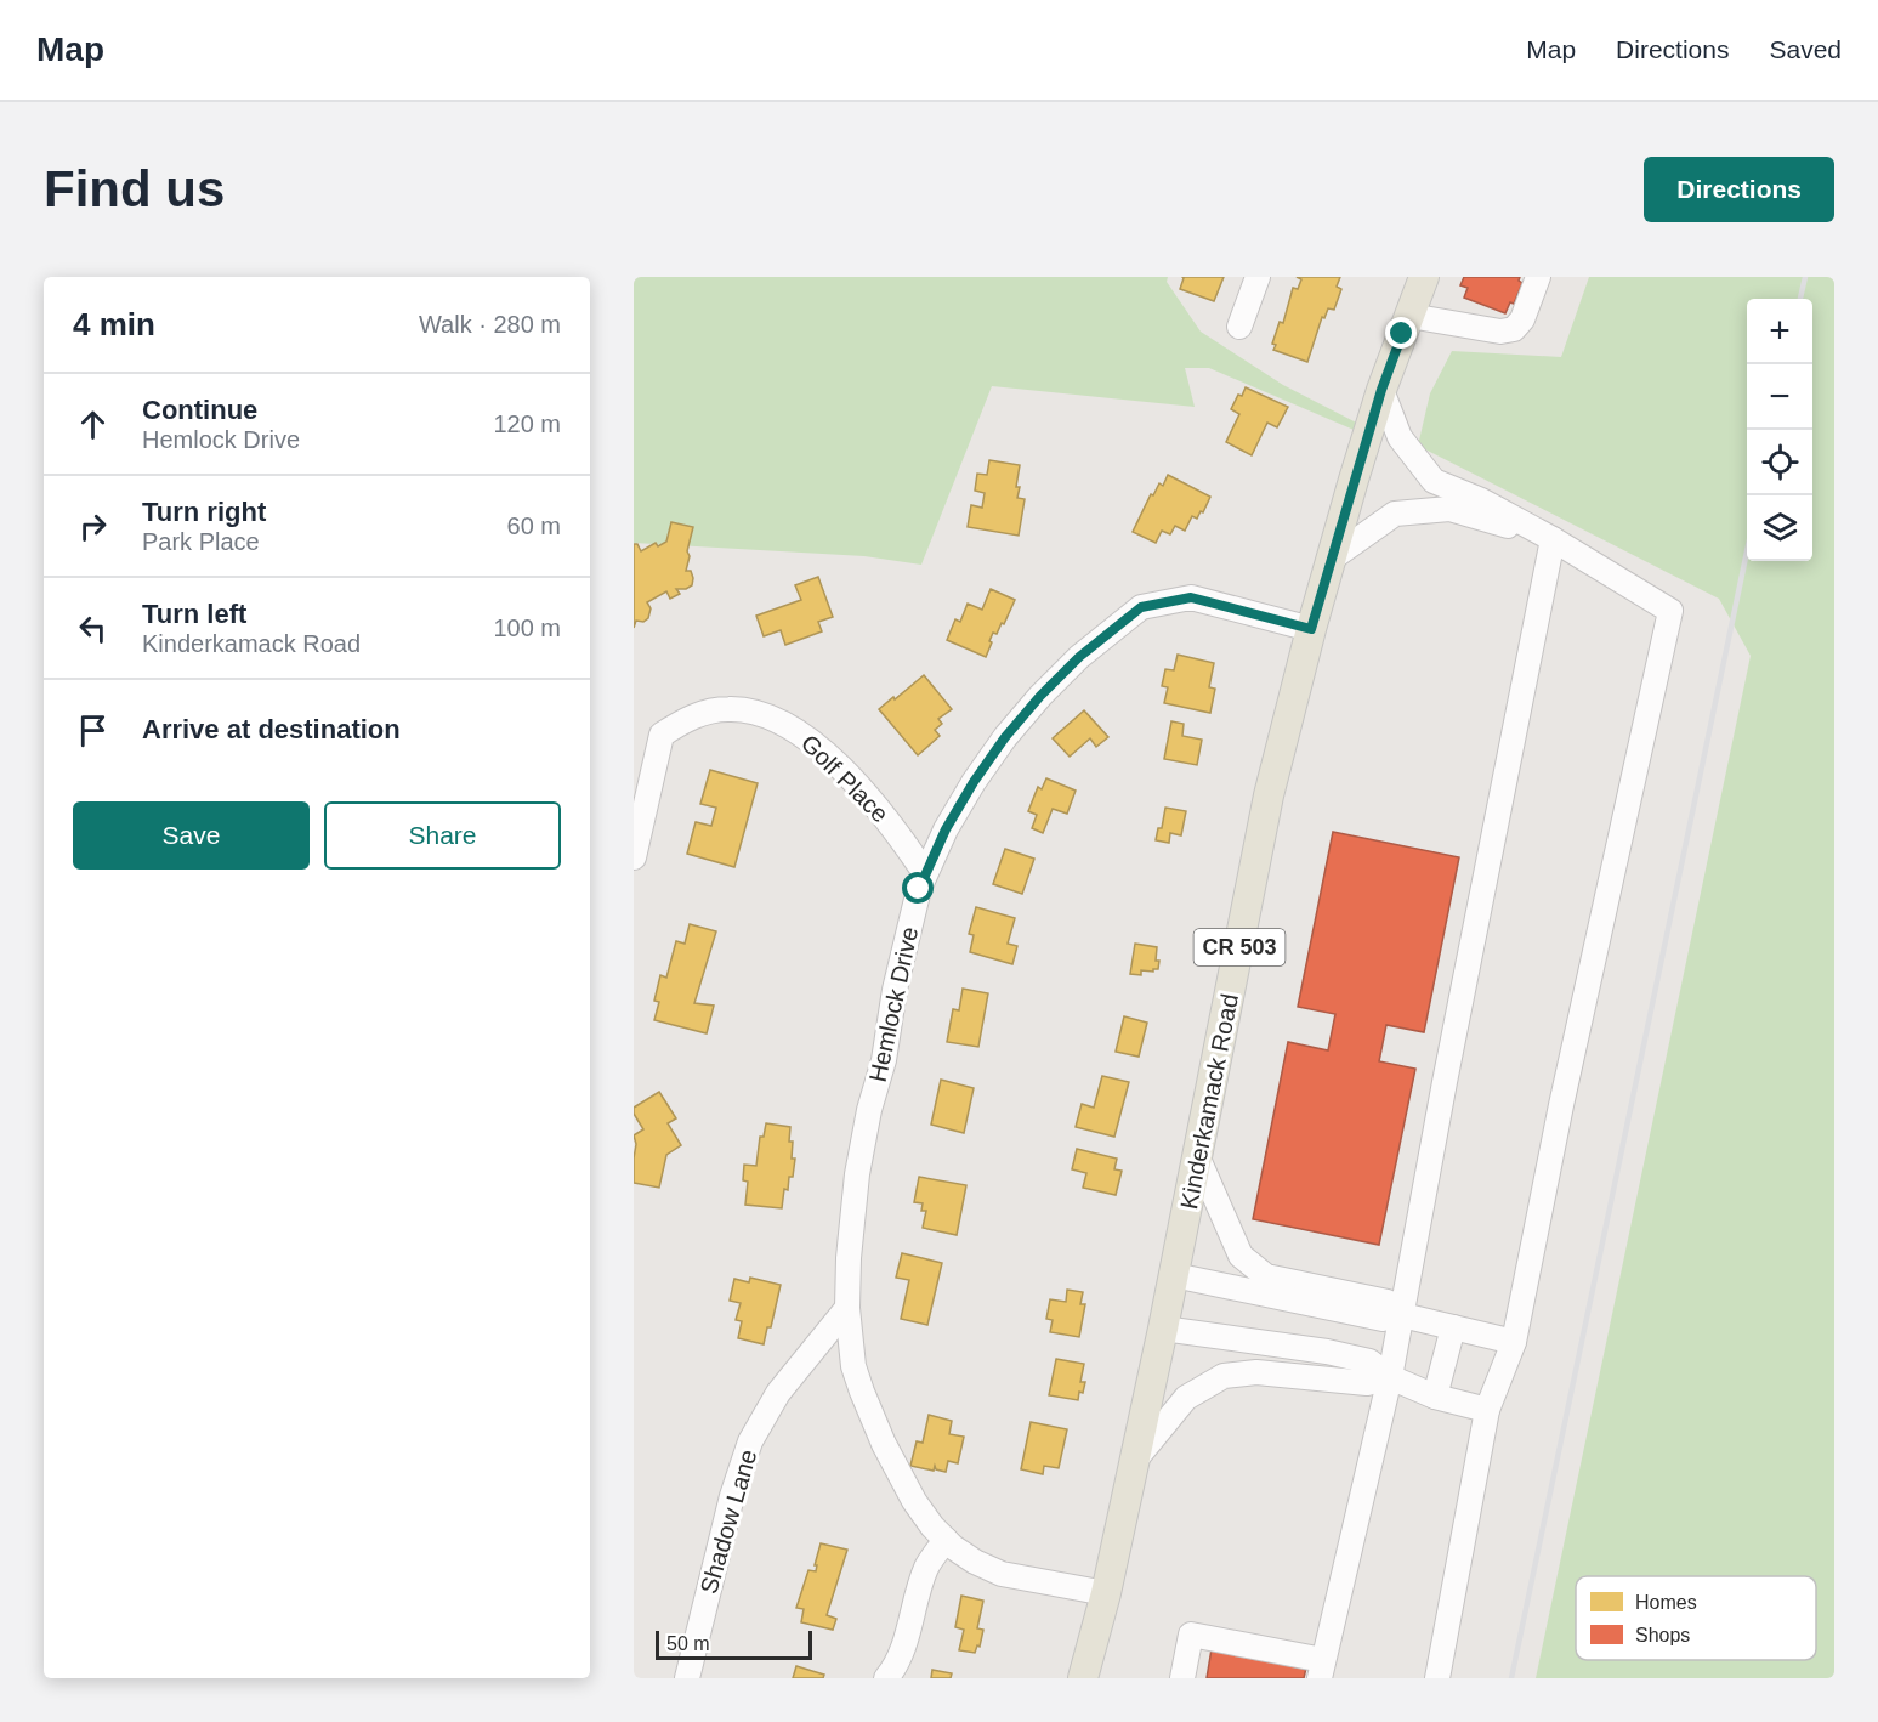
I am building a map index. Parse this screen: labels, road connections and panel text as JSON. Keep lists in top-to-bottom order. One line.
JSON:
{"streets":{"main road":["CR 503","Kinderkamack Road"],"street":["Golf Place","Hemlock Drive","Shadow Lane"]},"crossings":[["Golf Place","Hemlock Drive"],["Hemlock Drive","Kinderkamack Road"],["Hemlock Drive","Shadow Lane"]],"legend":["Homes","Shops"],"scale_bar":"50 m","page":{"header":"Map","nav":["Map","Directions","Saved"],"buttons":["Directions",["Save","Share"]],"title":"Find us","heading":["4 min","Walk · 280 m"],"map_buttons":["+","−"],"list":[["Continue","Hemlock Drive","120 m"],["Turn right","Park Place","60 m"],["Turn left","Kinderkamack Road","100 m"],"Arrive at destination"],"scale":"50 m"}}
